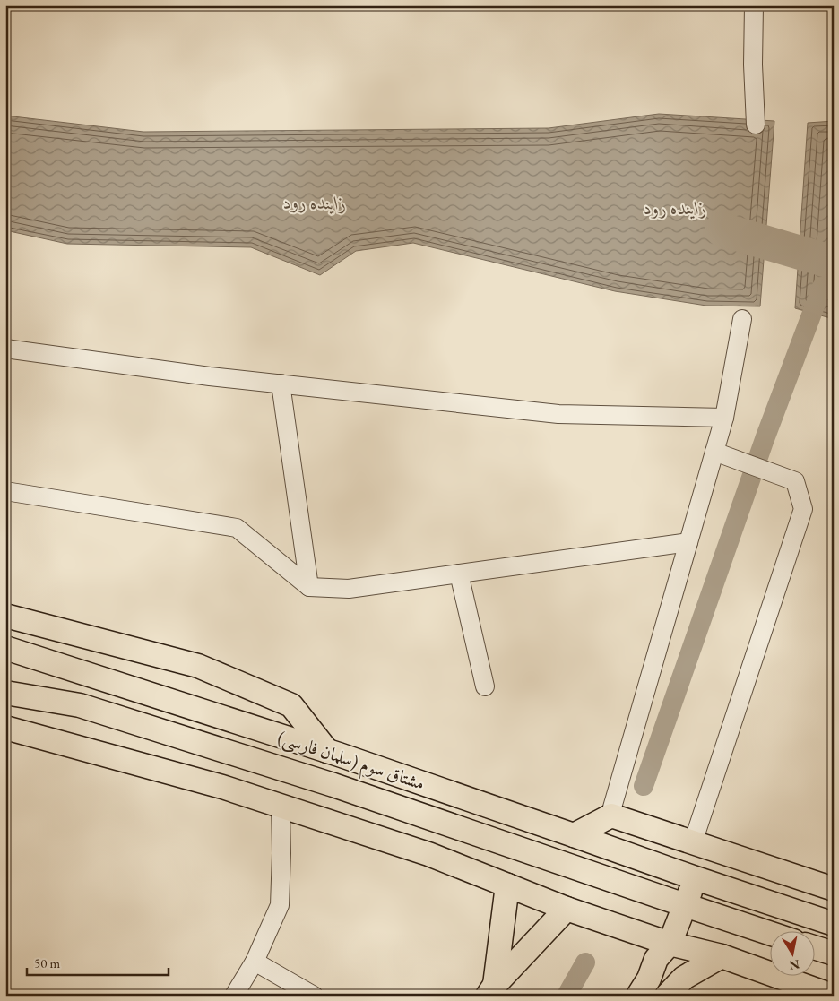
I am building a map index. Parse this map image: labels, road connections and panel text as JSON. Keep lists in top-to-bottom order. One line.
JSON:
{"streets":{"main road":["مشتاق سوم (سلمان فارسی)"]},"water":["زاینده رود"],"scale_bar":"50 m","north":"bottom"}
